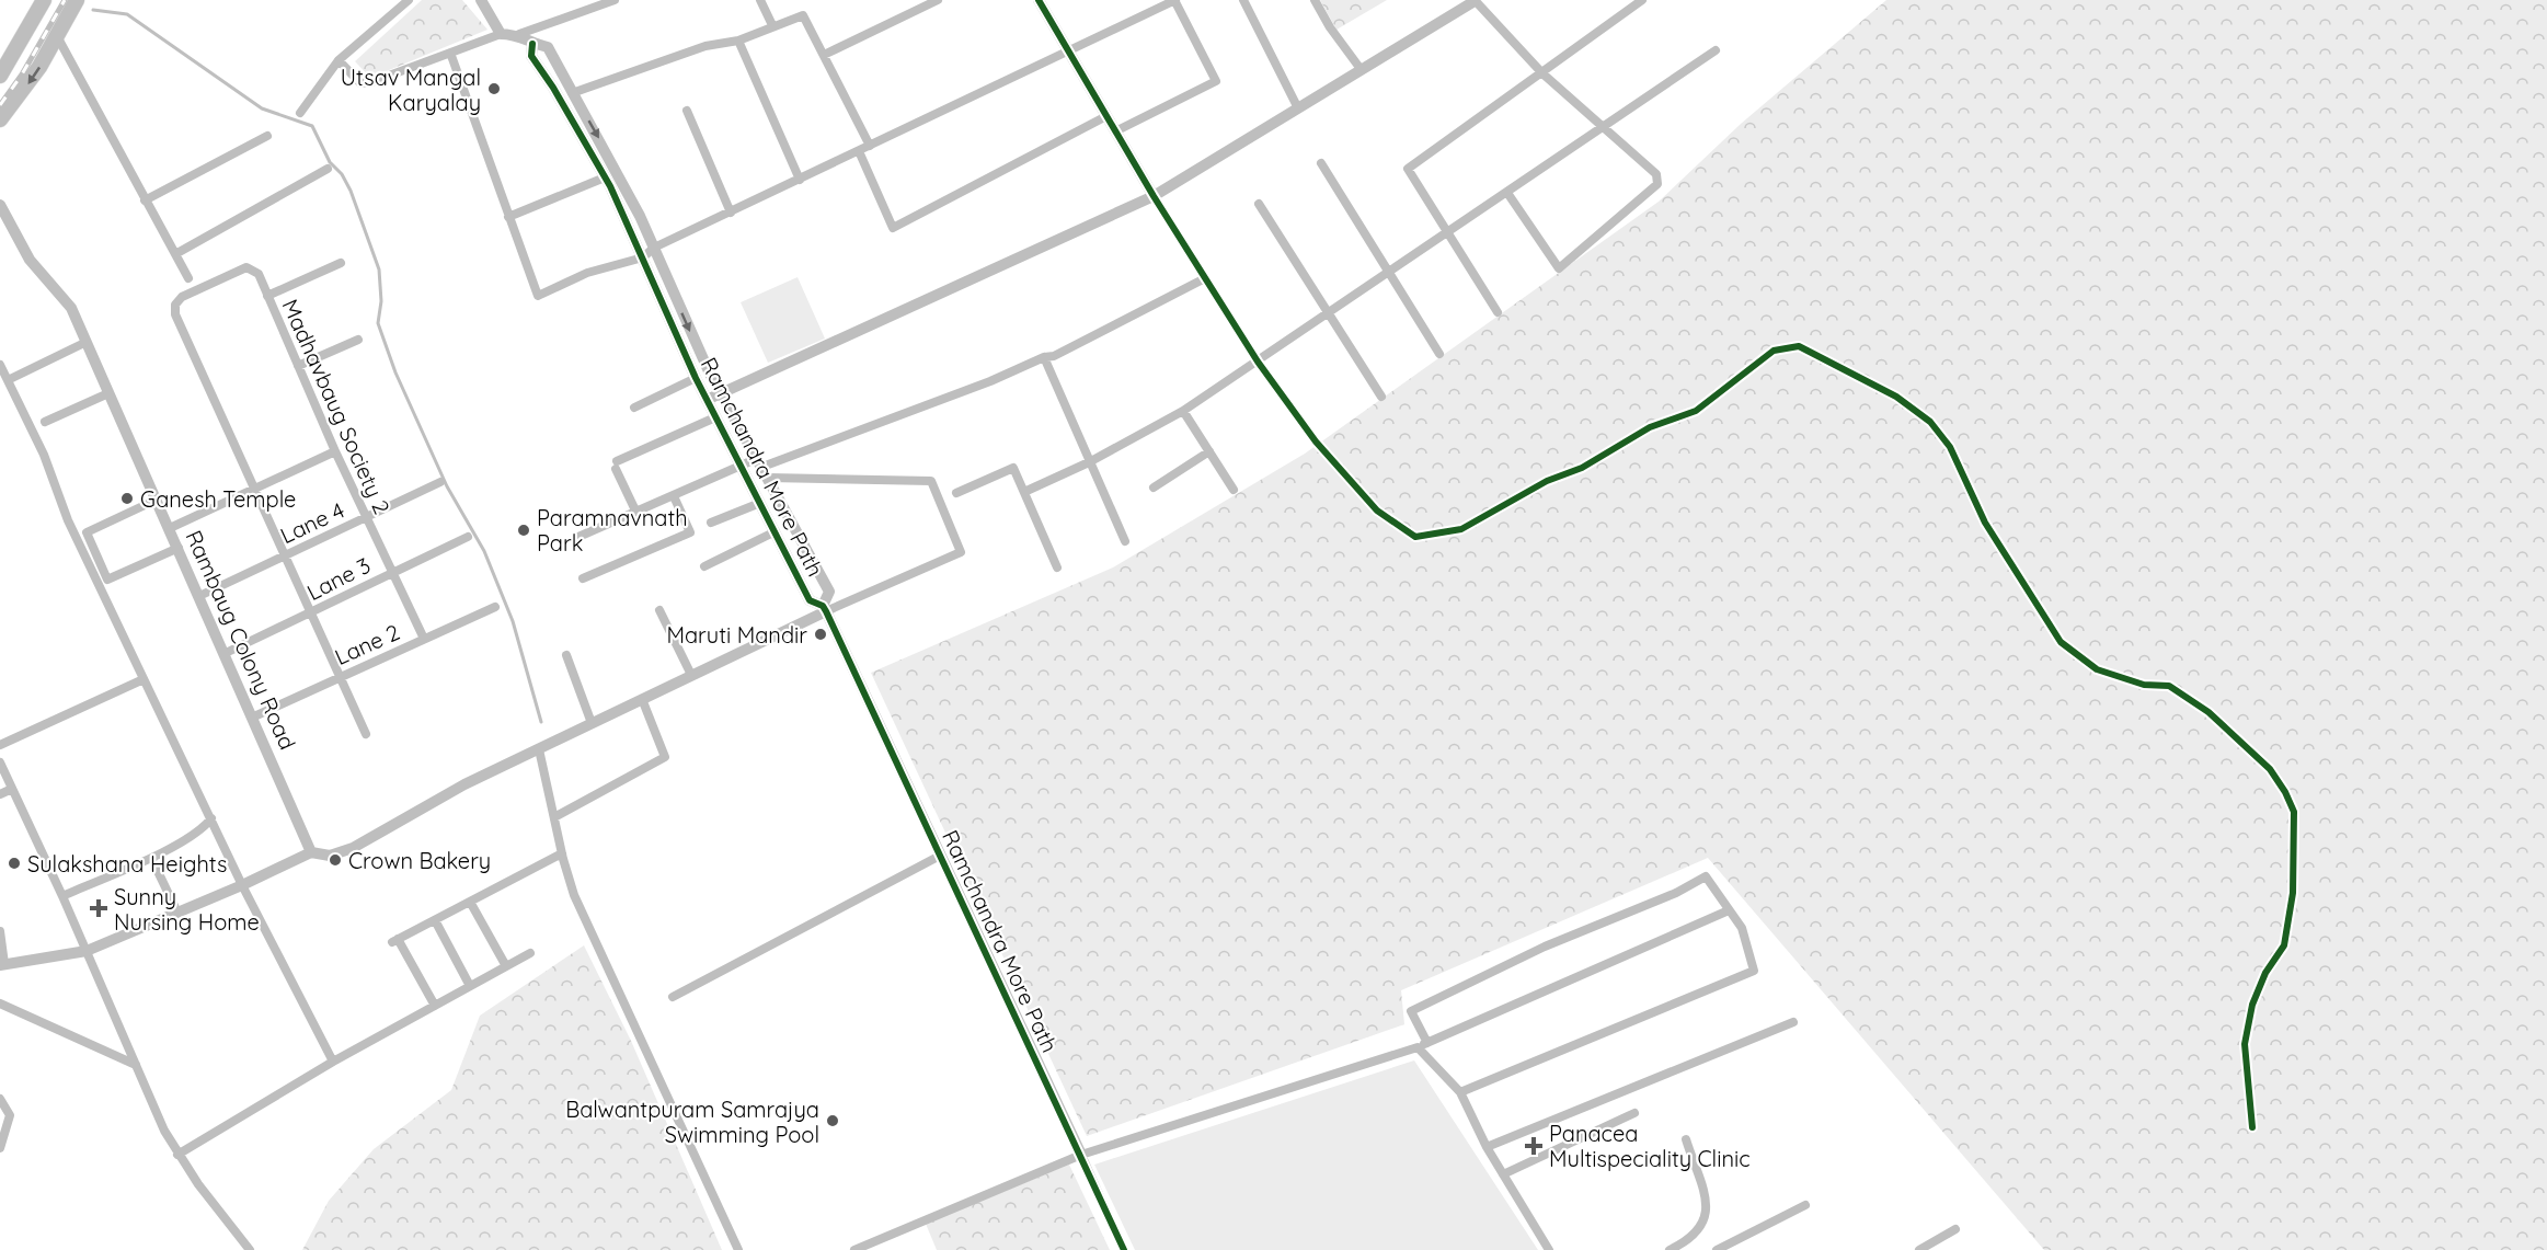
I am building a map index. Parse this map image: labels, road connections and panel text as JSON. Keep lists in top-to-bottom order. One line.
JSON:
{"streets":{"street":["Madhavbaug Society 2","Ramchandra More Path","Lane 4","Lane 3","Rambaug Colony Road","Lane 2"]},"crossings":[["Madhavbaug Society 2","Lane 4"],["Madhavbaug Society 2","Lane 3"],["Madhavbaug Society 2","Lane 2"],["Lane 4","Rambaug Colony Road"],["Lane 3","Rambaug Colony Road"],["Rambaug Colony Road","Lane 2"]],"places":{"other":["Utsav Mangal Karyalay","Ganesh Temple","Paramnavnath Park","Maruti Mandir","Crown Bakery","Sulakshana Heights","Balwantpuram Samrajya Swimming Pool"],"health":["Sunny Nursing Home","Panacea Multispeciality Clinic"]}}
